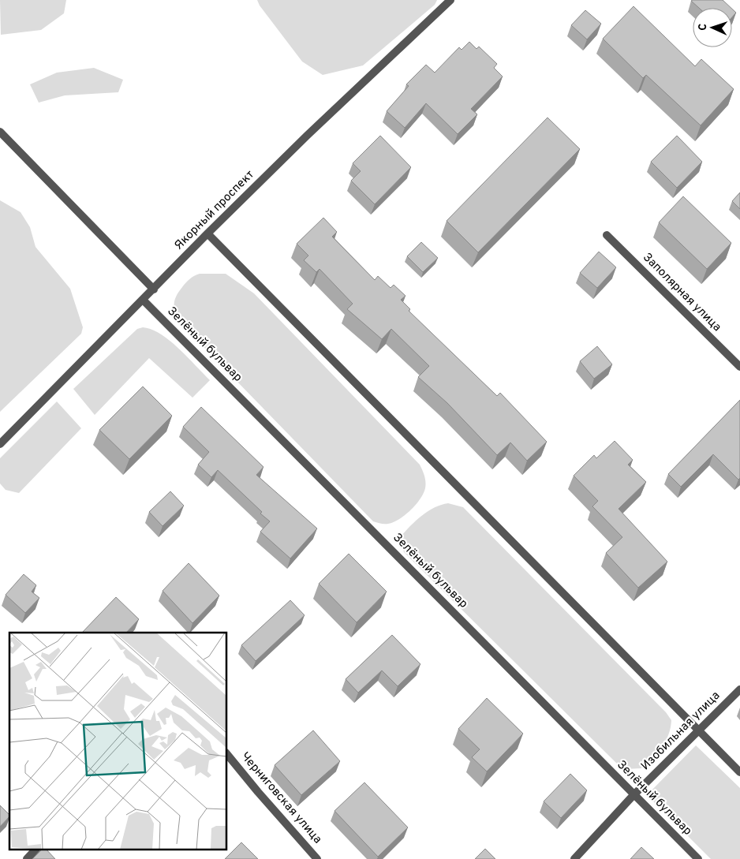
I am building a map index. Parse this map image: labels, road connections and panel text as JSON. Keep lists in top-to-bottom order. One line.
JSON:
{"streets":{"street":["Якорный проспект","Заполярная улица","Зелёный бульвар","Изобильная улица","Черниговская улица"]},"crossings":[["Якорный проспект","Зелёный бульвар"],["Зелёный бульвар","Изобильная улица"]],"north":"left"}
